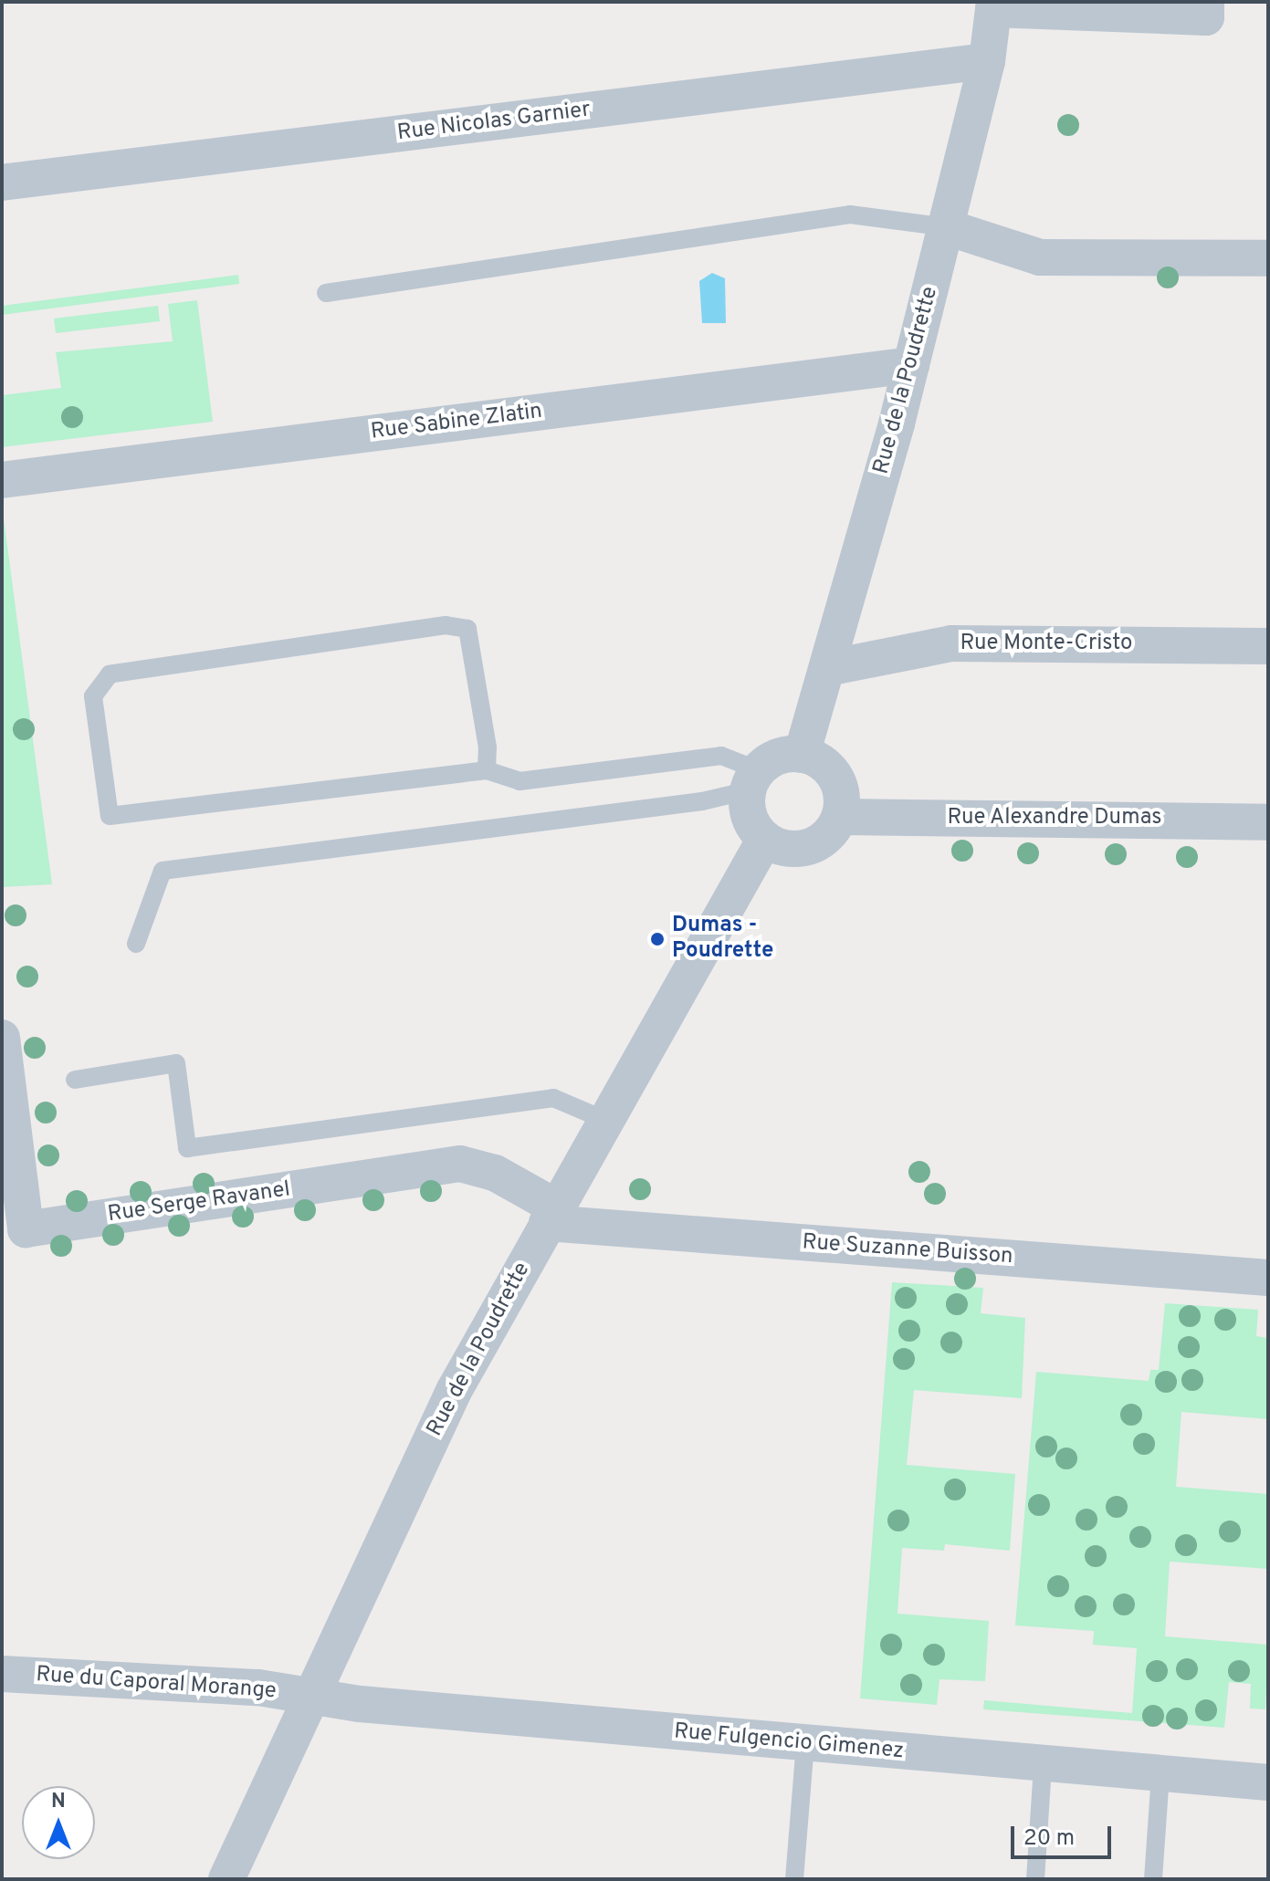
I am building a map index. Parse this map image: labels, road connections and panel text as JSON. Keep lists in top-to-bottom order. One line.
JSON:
{"streets":{"street":["Rue Nicolas Garnier","Rue de la Poudrette","Rue Sabine Zlatin","Rue Monte-Cristo","Rue Alexandre Dumas","Rue Serge Ravanel","Rue Suzanne Buisson","Rue du Caporal Morange","Rue Fulgencio Gimenez"]},"crossings":[["Rue Nicolas Garnier","Rue de la Poudrette"],["Rue de la Poudrette","Rue Sabine Zlatin"],["Rue de la Poudrette","Rue Monte-Cristo"],["Rue de la Poudrette","Rue Alexandre Dumas"],["Rue de la Poudrette","Rue Serge Ravanel"],["Rue de la Poudrette","Rue Suzanne Buisson"],["Rue de la Poudrette","Rue du Caporal Morange"],["Rue de la Poudrette","Rue Fulgencio Gimenez"],["Rue Serge Ravanel","Rue Suzanne Buisson"],["Rue du Caporal Morange","Rue Fulgencio Gimenez"]],"places":["Dumas - Poudrette"],"scale_bar":"20 m","north":"top"}
